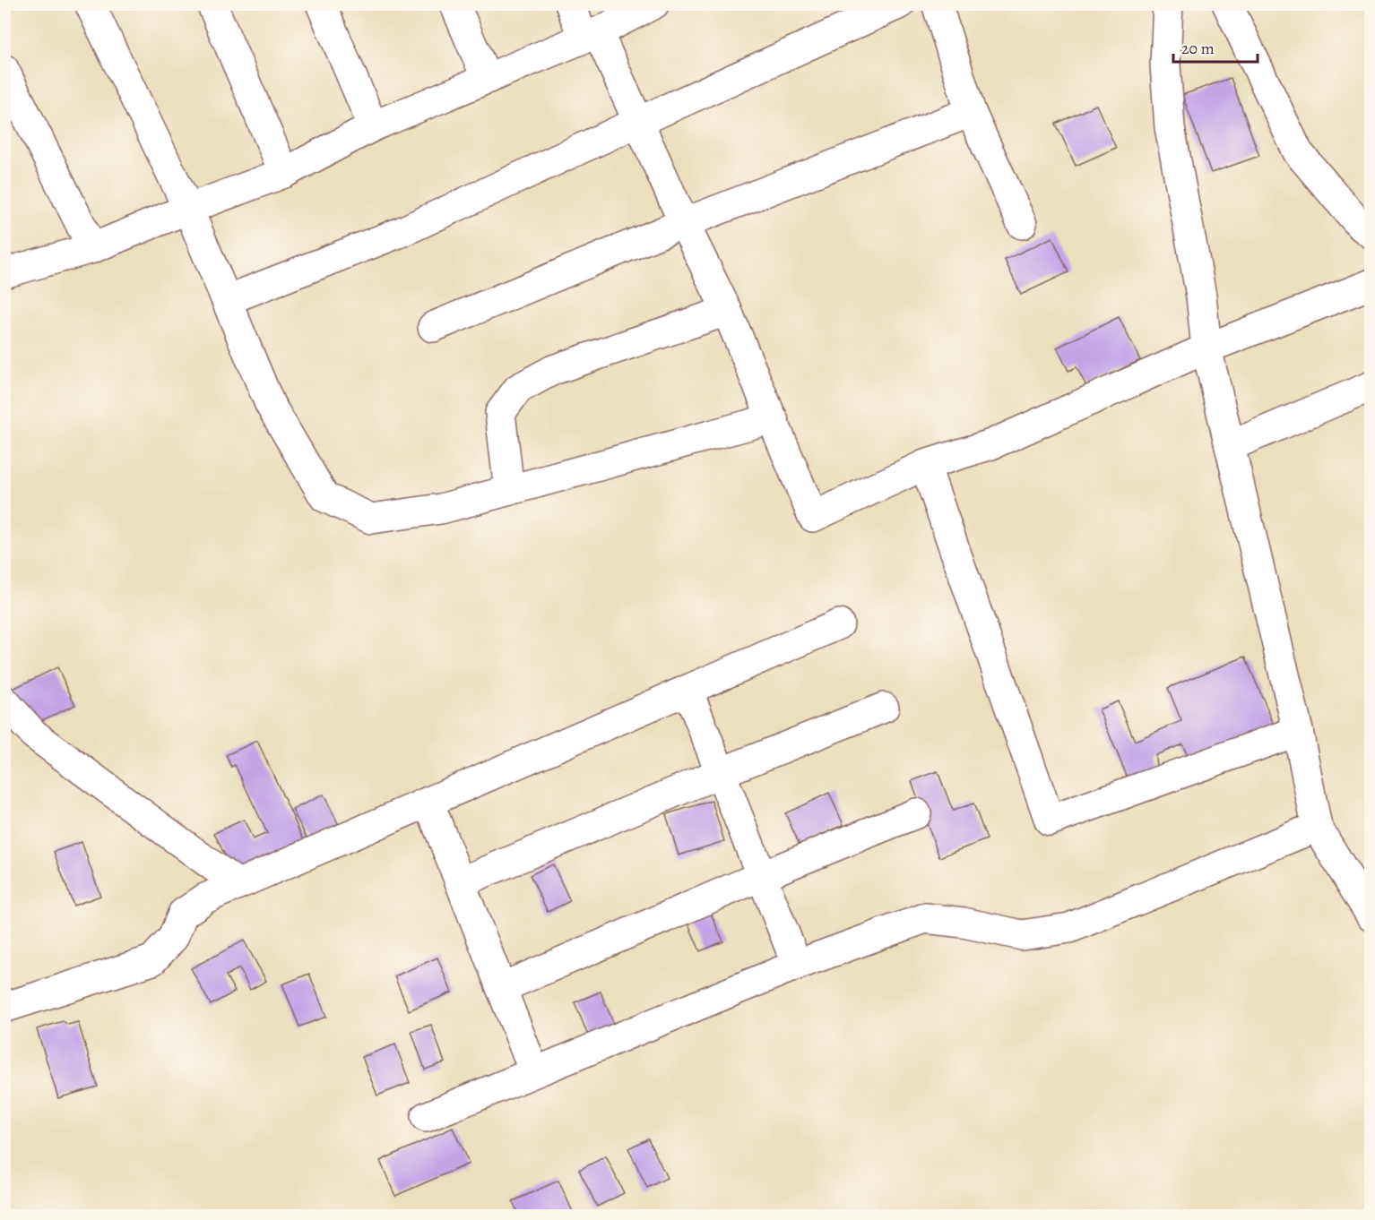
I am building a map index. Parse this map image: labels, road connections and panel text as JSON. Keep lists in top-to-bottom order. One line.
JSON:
{"scale_bar":"20 m"}
